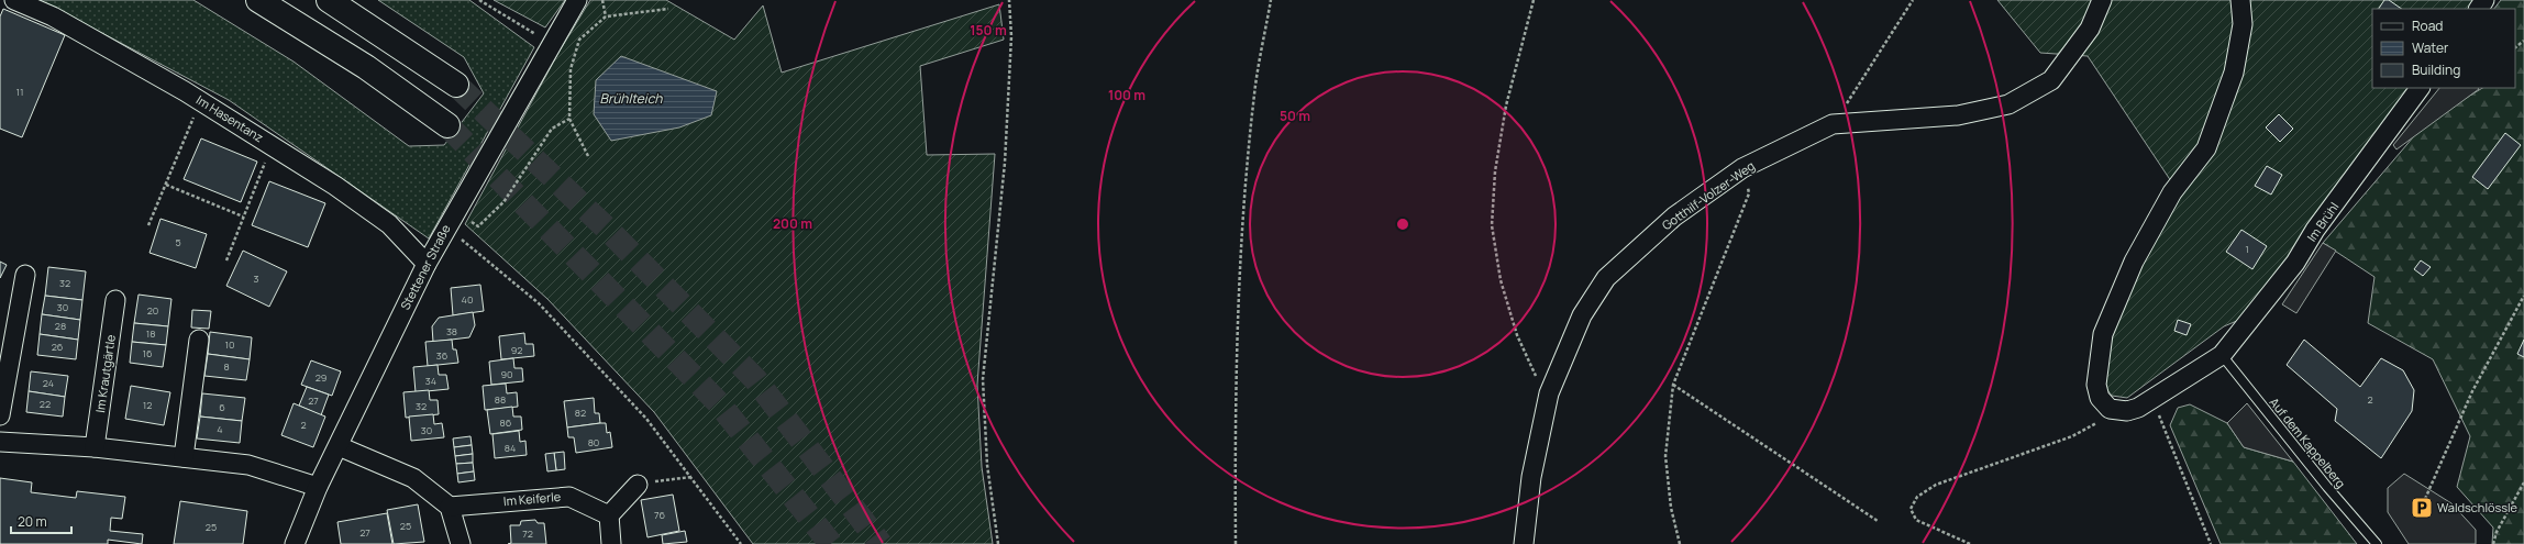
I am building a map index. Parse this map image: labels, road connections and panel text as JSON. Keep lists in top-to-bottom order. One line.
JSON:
{"streets":{"street":["Im Hasentanz","Gotthilf-Volzer-Weg","Im Brühl","Stettener Straße","Im Krautgärtle","Im Keiferle"],"lane":["Auf dem Kappelberg"]},"crossings":[["Im Hasentanz","Stettener Straße"],["Im Brühl","Auf dem Kappelberg"]],"water":["Brühlteich"],"places":{"parking":["Waldschlössle"]},"house_numbers":["11","5","1","3","32","40","30","20","28","38","18","10","26","92","16","36","8","90","29","34","24","88","2","27","22","12","32","6","82","86","2","4","30","80","84","76","25","25","27","72"],"legend":["Road","Water","Building"],"scale_bar":"20 m","rings":["150 m","100 m","50 m","200 m"]}
